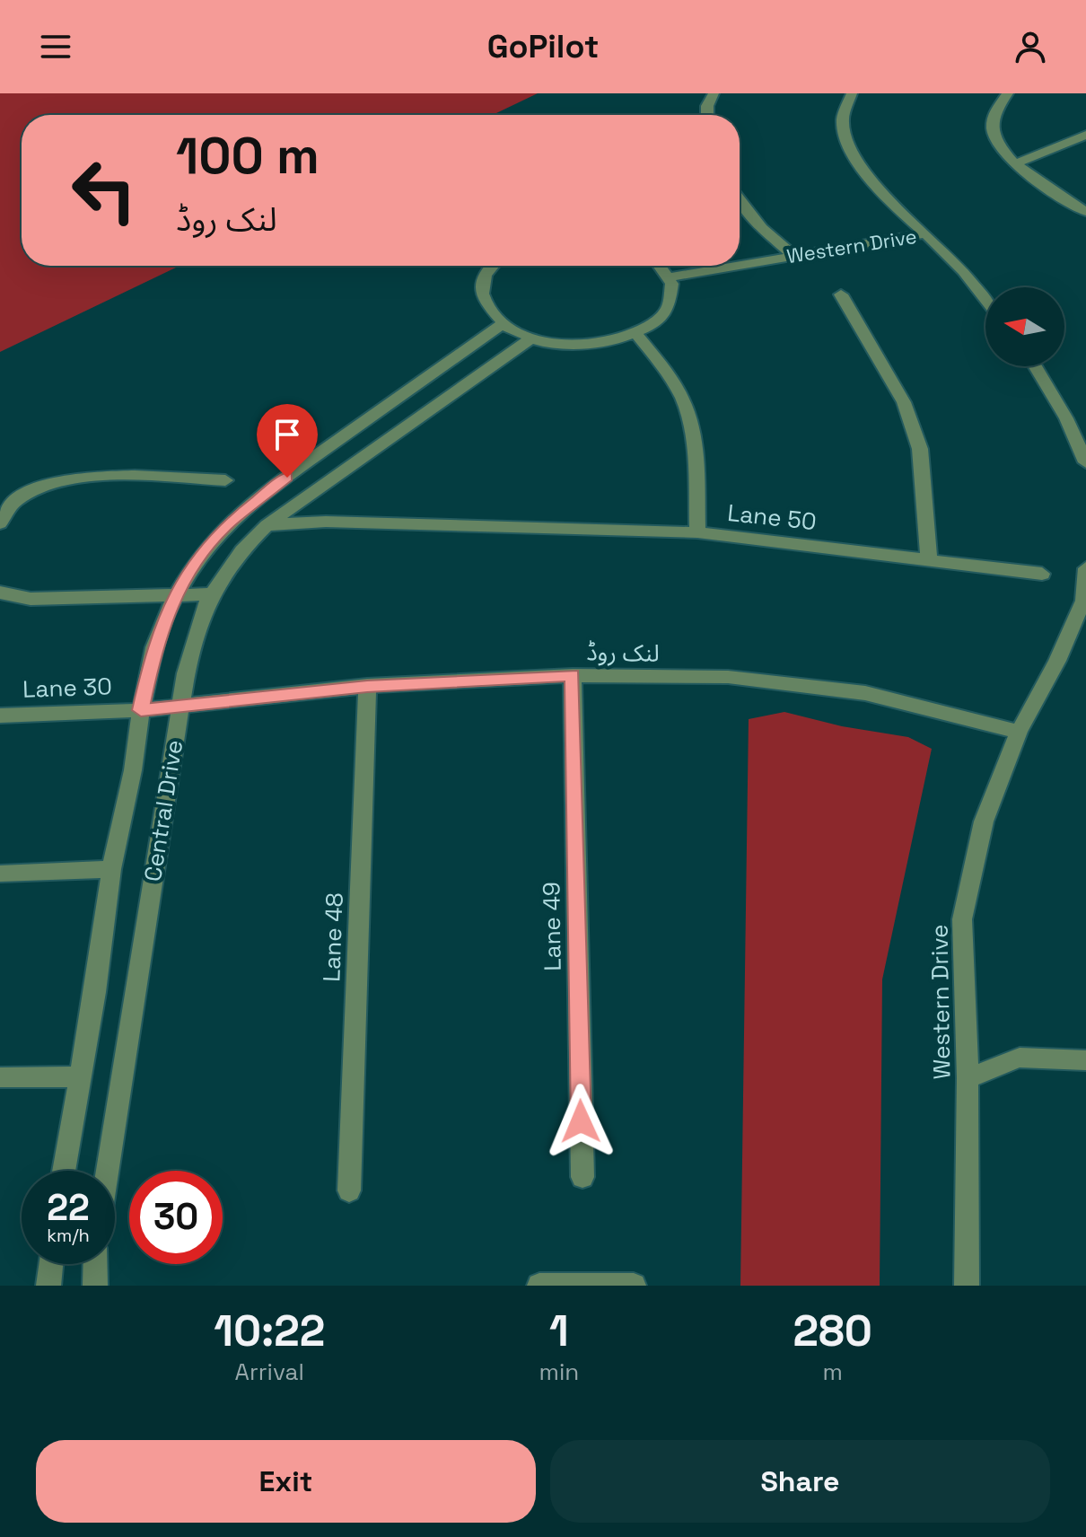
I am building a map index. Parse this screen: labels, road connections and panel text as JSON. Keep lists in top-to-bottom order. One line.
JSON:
{"streets":{"street":["Western Drive","Lane 50","لنک روڈ","Lane 30","Central Drive","Lane 49","Lane 48"]},"crossings":[["Western Drive","لنک روڈ"],["Lane 50","Central Drive"],["لنک روڈ","Lane 30"],["لنک روڈ","Central Drive"],["لنک روڈ","Lane 49"],["لنک روڈ","Lane 48"],["Lane 30","Central Drive"]],"north":"left","page":{"header":"GoPilot","turn":["100 m","لنک روڈ"],"speed":"22 km/h","limit":"30","eta":["10:22","Arrival","1","min","280","m"],"buttons":["Exit","Share"]}}
